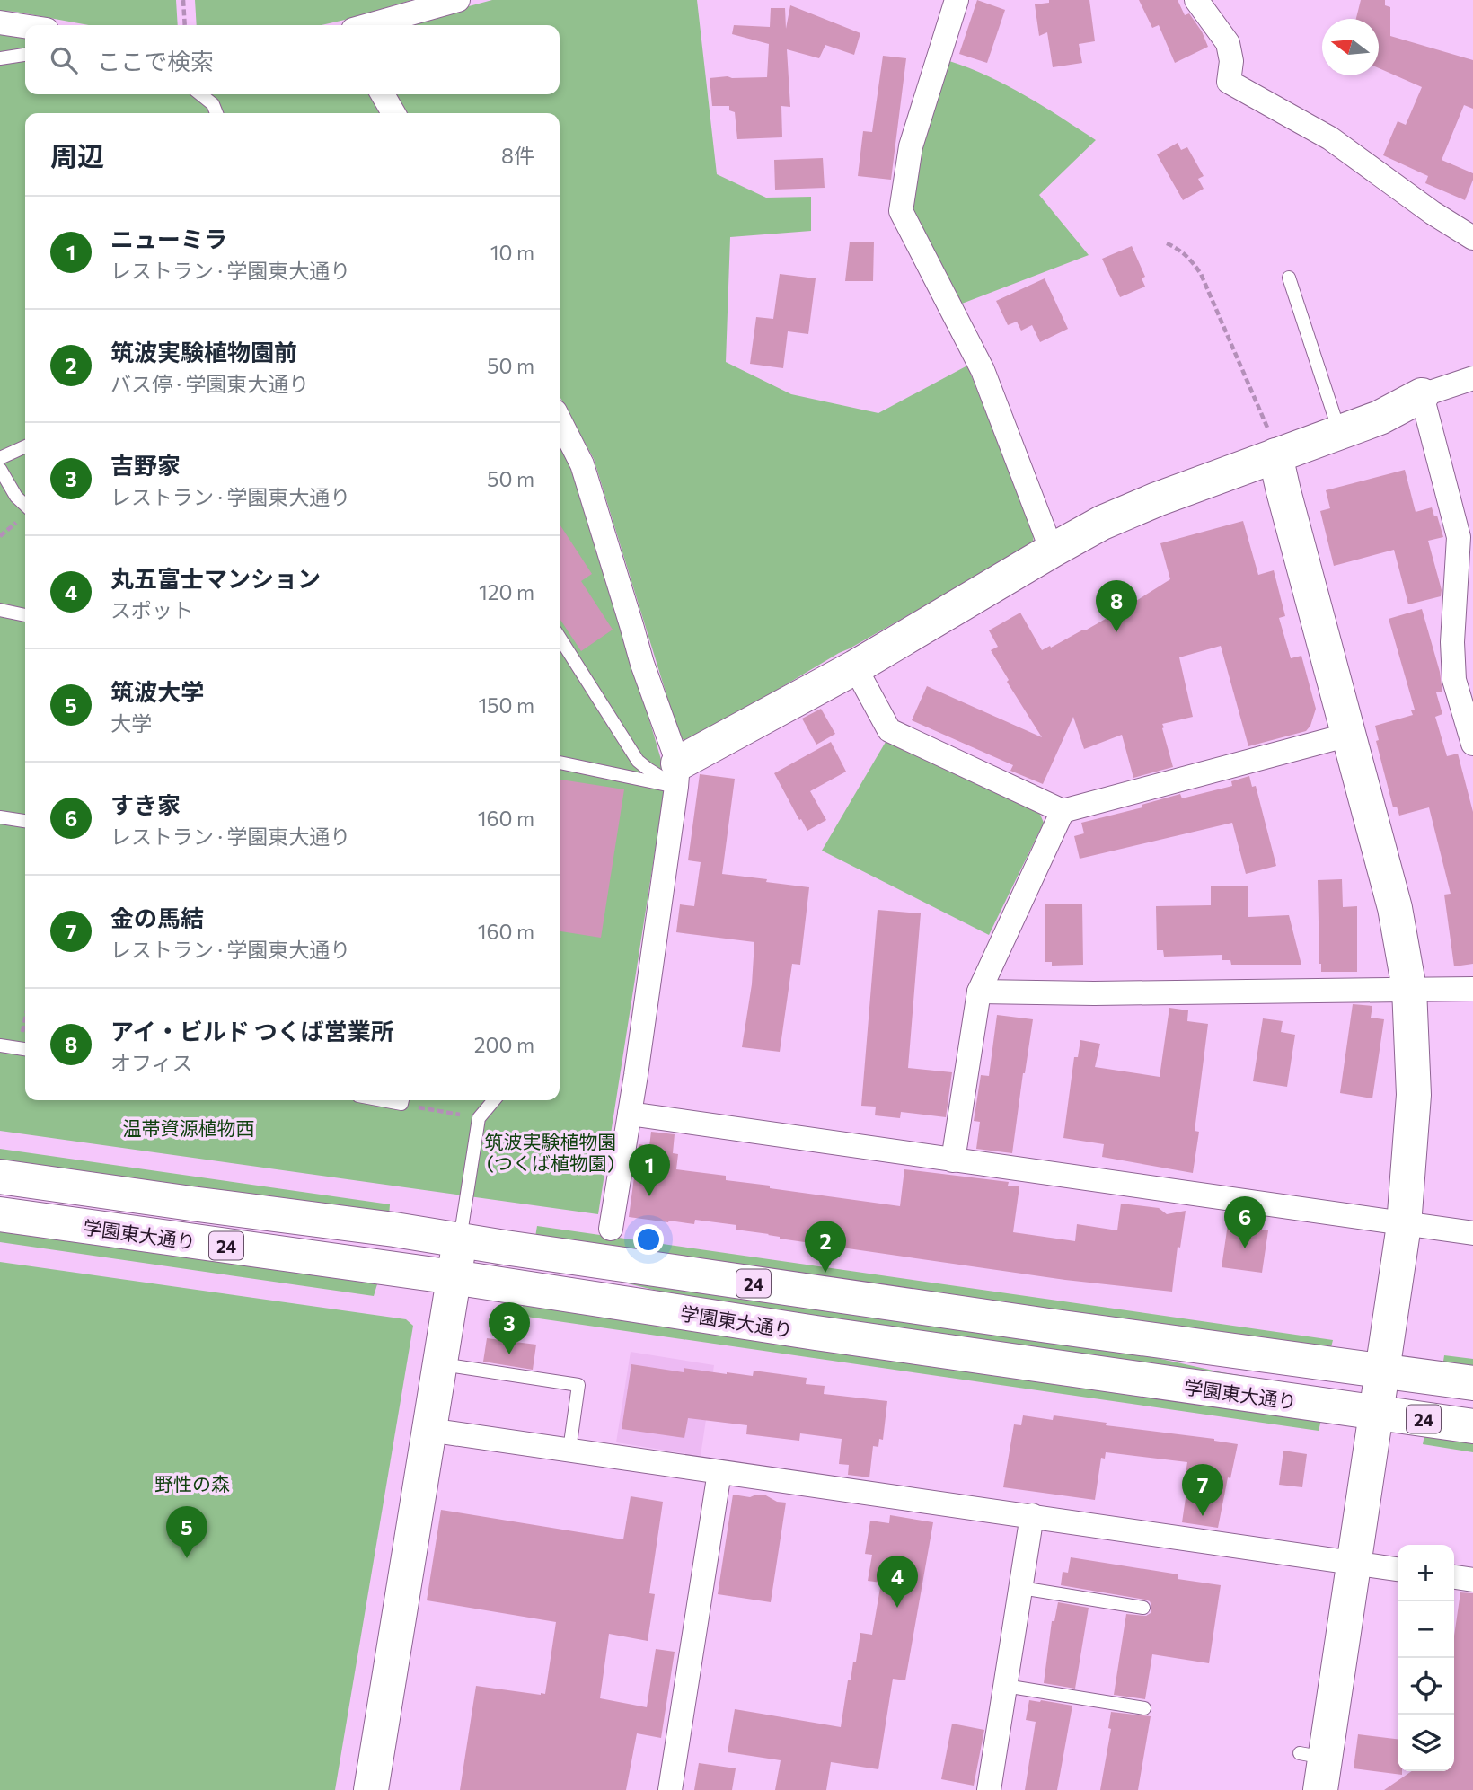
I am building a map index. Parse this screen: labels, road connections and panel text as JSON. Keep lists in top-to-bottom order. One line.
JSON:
{"streets":{"main road":["学園東大通り","24"]},"parks":["温帯資源植物西","筑波実験植物園 (つくば植物園)","野性の森"],"north":"left","page":{"search":"ここで検索","heading":["周辺","8件"],"list":[{"mark":"1","name":"ニューミラ","note":"レストラン · 学園東大通り","value":"10 m"},{"mark":"2","name":"筑波実験植物園前","note":"バス停 · 学園東大通り","value":"50 m"},{"mark":"3","name":"吉野家","note":"レストラン · 学園東大通り","value":"50 m"},{"mark":"4","name":"丸五富士マンション","note":"スポット","value":"120 m"},{"mark":"5","name":"筑波大学","note":"大学","value":"150 m"},{"mark":"6","name":"すき家","note":"レストラン · 学園東大通り","value":"160 m"},{"mark":"7","name":"金の馬結","note":"レストラン · 学園東大通り","value":"160 m"},{"mark":"8","name":"アイ・ビルド つくば営業所","note":"オフィス","value":"200 m"}],"pins":["8","1","6","2","3","7","5","4"],"map_buttons":["+","−"]}}
